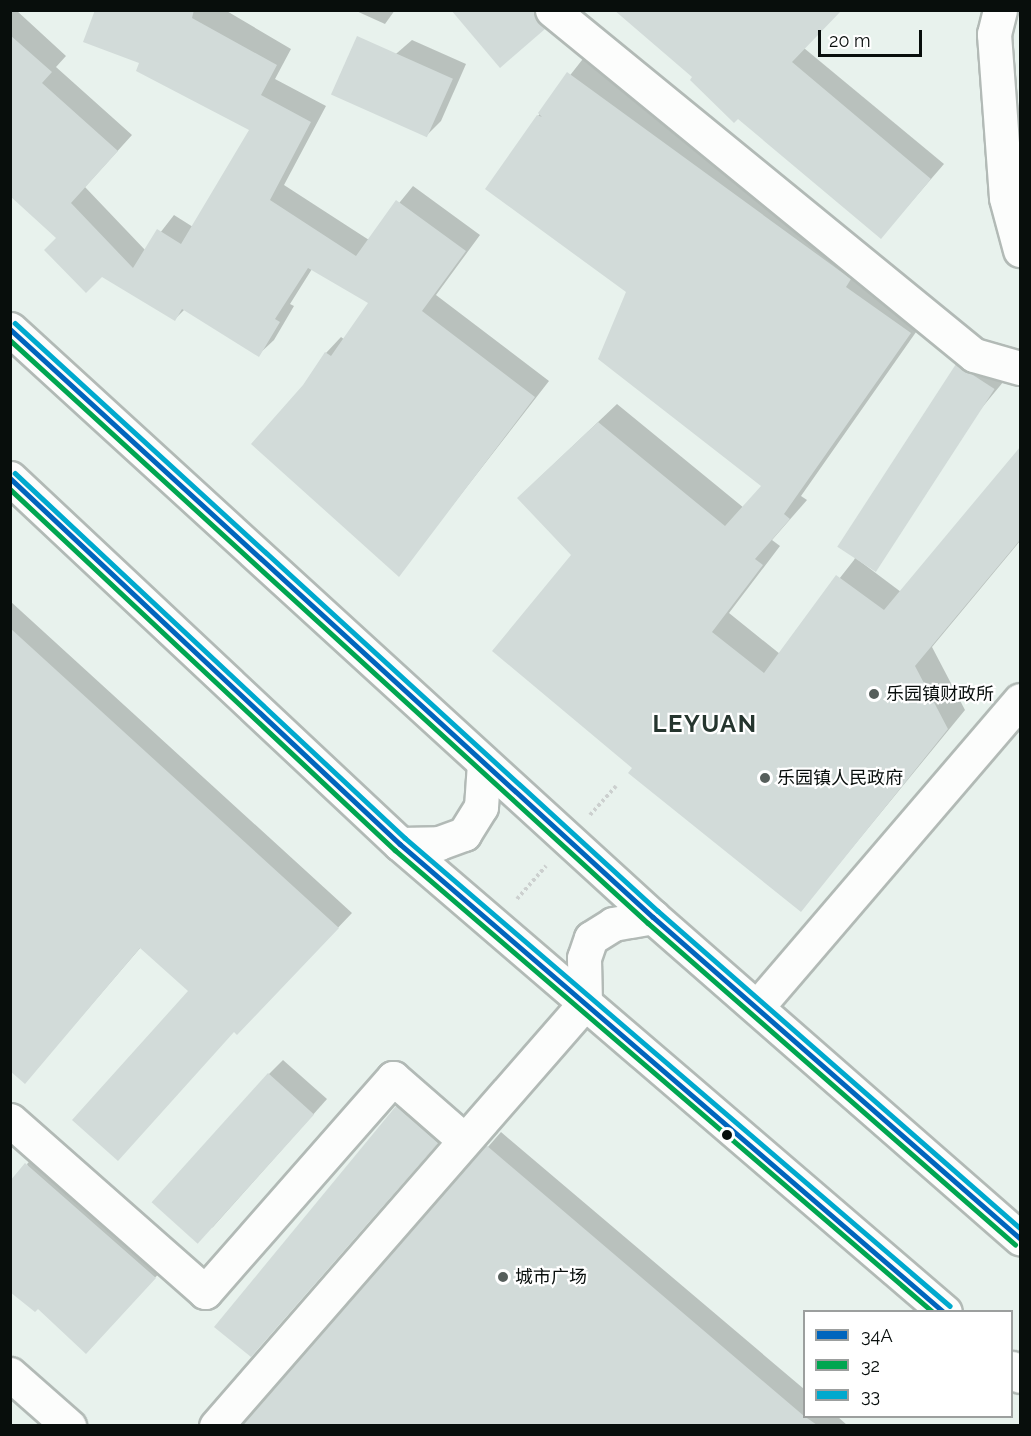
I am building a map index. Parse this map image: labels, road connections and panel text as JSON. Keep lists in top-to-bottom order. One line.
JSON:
{"districts":["LEYUAN"],"places":["乐园镇财政所","乐园镇人民政府","城市广场"],"lines":["transit line 33","transit line 34A","transit line 32"],"legend":["34A","32","33"],"scale_bar":"20 m"}
